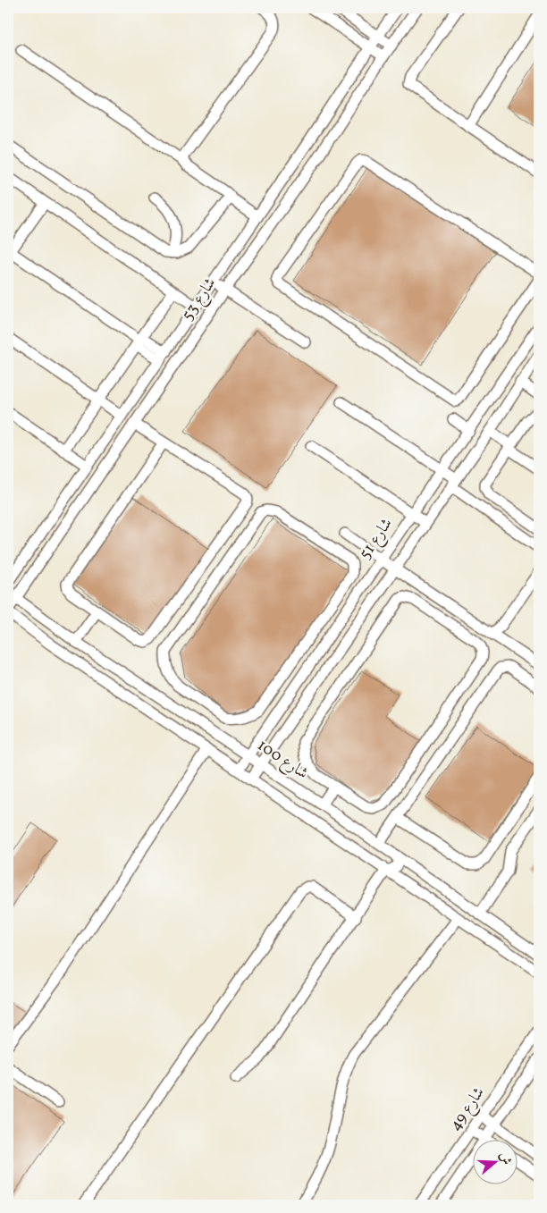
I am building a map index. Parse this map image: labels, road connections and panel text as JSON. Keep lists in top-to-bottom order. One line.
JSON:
{"streets":{"lane":["شارع 53","شارع 51","شارع 100","شارع 49"]},"crossings":[["شارع 53","شارع 100"],["شارع 51","شارع 100"]],"north":"right"}
